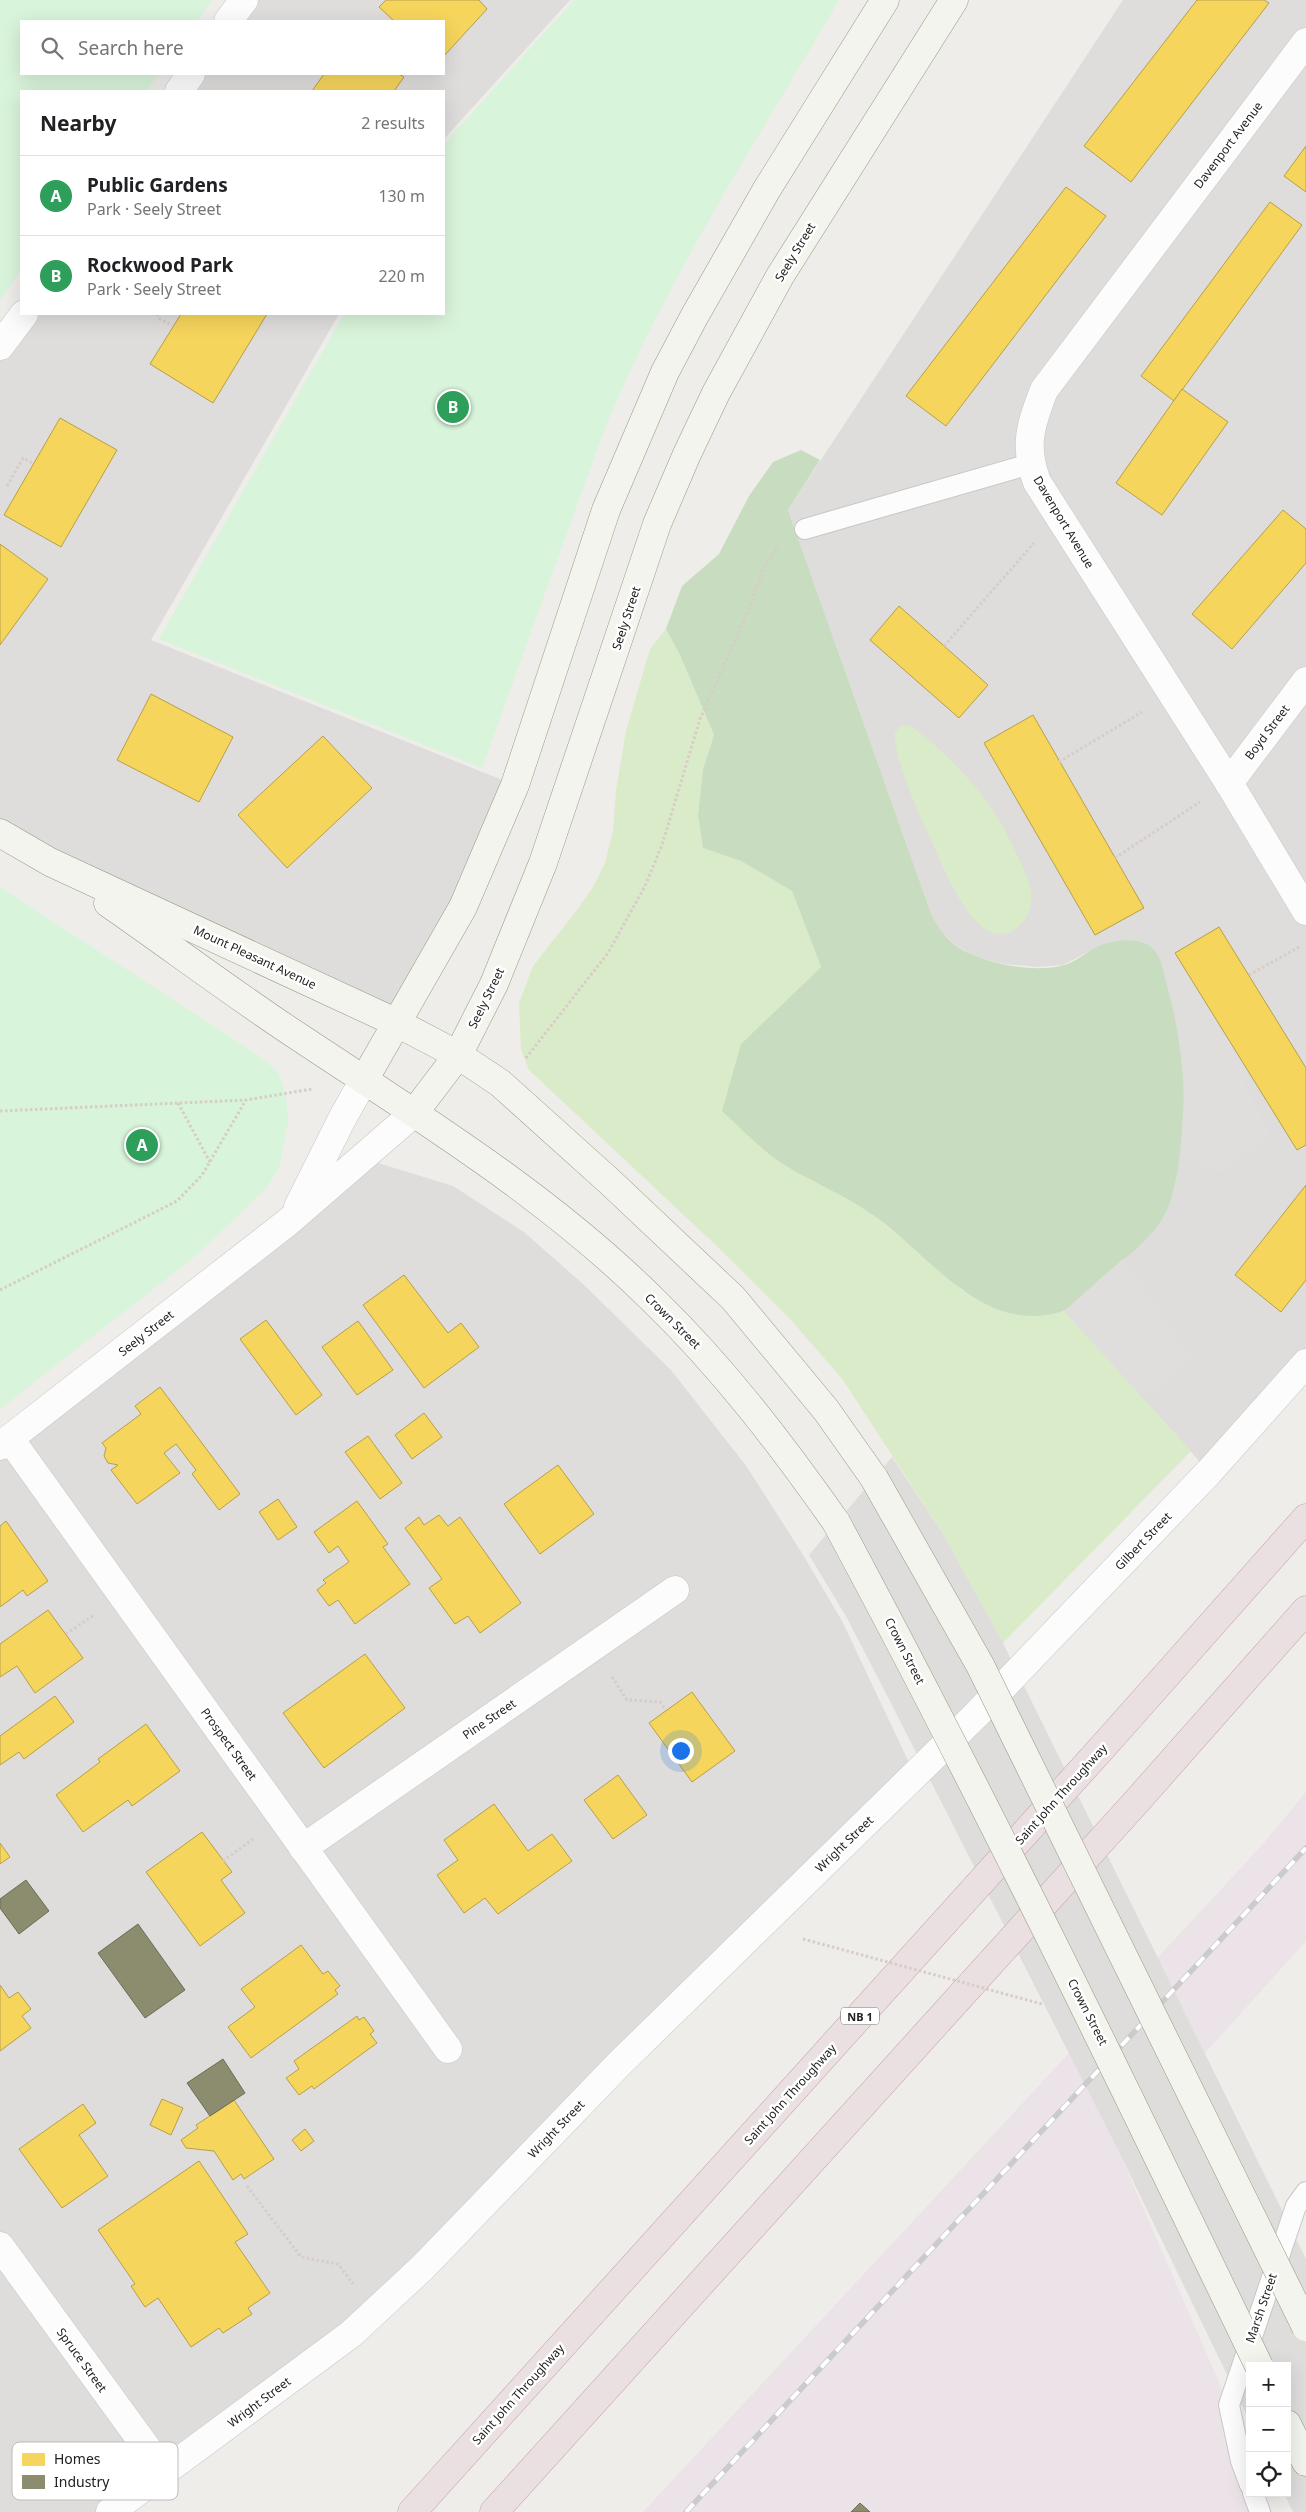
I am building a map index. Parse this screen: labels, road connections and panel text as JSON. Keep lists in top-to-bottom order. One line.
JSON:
{"streets":{"highway":["Saint John Throughway","NB 1"],"main road":["Seely Street","Mount Pleasant Avenue","Crown Street"],"street":["Davenport Avenue","Boyd Street","Gilbert Street","Pine Street","Prospect Street","Wright Street","Spruce Street"],"lane":["Marsh Street"]},"crossings":[["Davenport Avenue","Boyd Street"],["Seely Street","Mount Pleasant Avenue"],["Seely Street","Crown Street"],["Seely Street","Prospect Street"],["Mount Pleasant Avenue","Crown Street"],["Gilbert Street","Wright Street"],["Pine Street","Prospect Street"]],"legend":["Homes","Industry"],"page":{"search":"Search here","heading":["Nearby","2 results"],"list":[{"mark":"A","name":"Public Gardens","note":"Park · Seely Street","value":"130 m"},{"mark":"B","name":"Rockwood Park","note":"Park · Seely Street","value":"220 m"}],"pins":["B","A"],"map_buttons":["+","−"]}}
